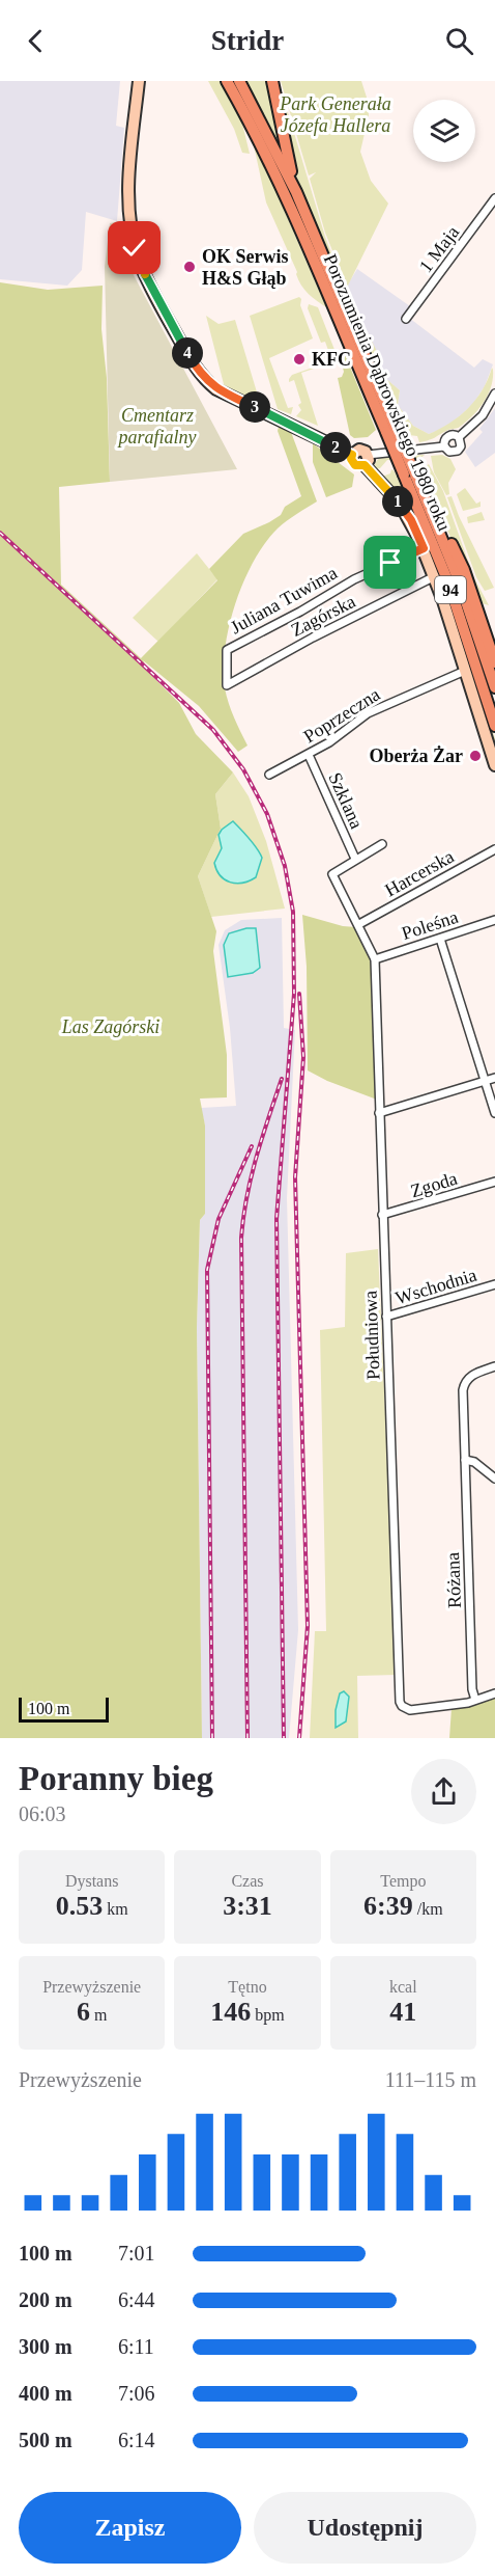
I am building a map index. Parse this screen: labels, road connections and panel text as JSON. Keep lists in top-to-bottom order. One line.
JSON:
{"streets":{"main road":["Porozumienia Dąbrowskiego 1980 roku","94"],"street":["1 Maja","Juliana Tuwima","Zagórska","Poprzeczna","Szklana","Harcerska","Poleśna","Zgoda","Wschodnia","Południowa","Różana"]},"crossings":[["Juliana Tuwima","Zagórska"],["Poprzeczna","Szklana"],["Szklana","Harcerska"],["Szklana","Poleśna"],["Szklana","Południowa"],["Poleśna","Południowa"],["Zgoda","Południowa"],["Wschodnia","Południowa"],["Południowa","Różana"]],"parks":["Park Generała Józefa Hallera","Cmentarz parafialny","Las Zagórski"],"places":["OK Serwis H&S Głąb","KFC","Oberża Żar"],"scale_bar":"100 m","page":{"header":"Stridr","pins":["4","3","2","1"],"scale":"100 m","heading":["Poranny bieg","06:03"],"stats":[["Dystans","0.53 km"],["Czas","3:31"],["Tempo","6:39 /km"],["Przewyższenie","6 m"],["Tętno","146 bpm"],["kcal","41"]],"chart":["Przewyższenie","111–115 m"],"list":[{"name":"100 m","note":"7:01"},{"name":"200 m","note":"6:44"},{"name":"300 m","note":"6:11"},{"name":"400 m","note":"7:06"},{"name":"500 m","note":"6:14"}],"buttons":["Zapisz","Udostępnij"]}}
